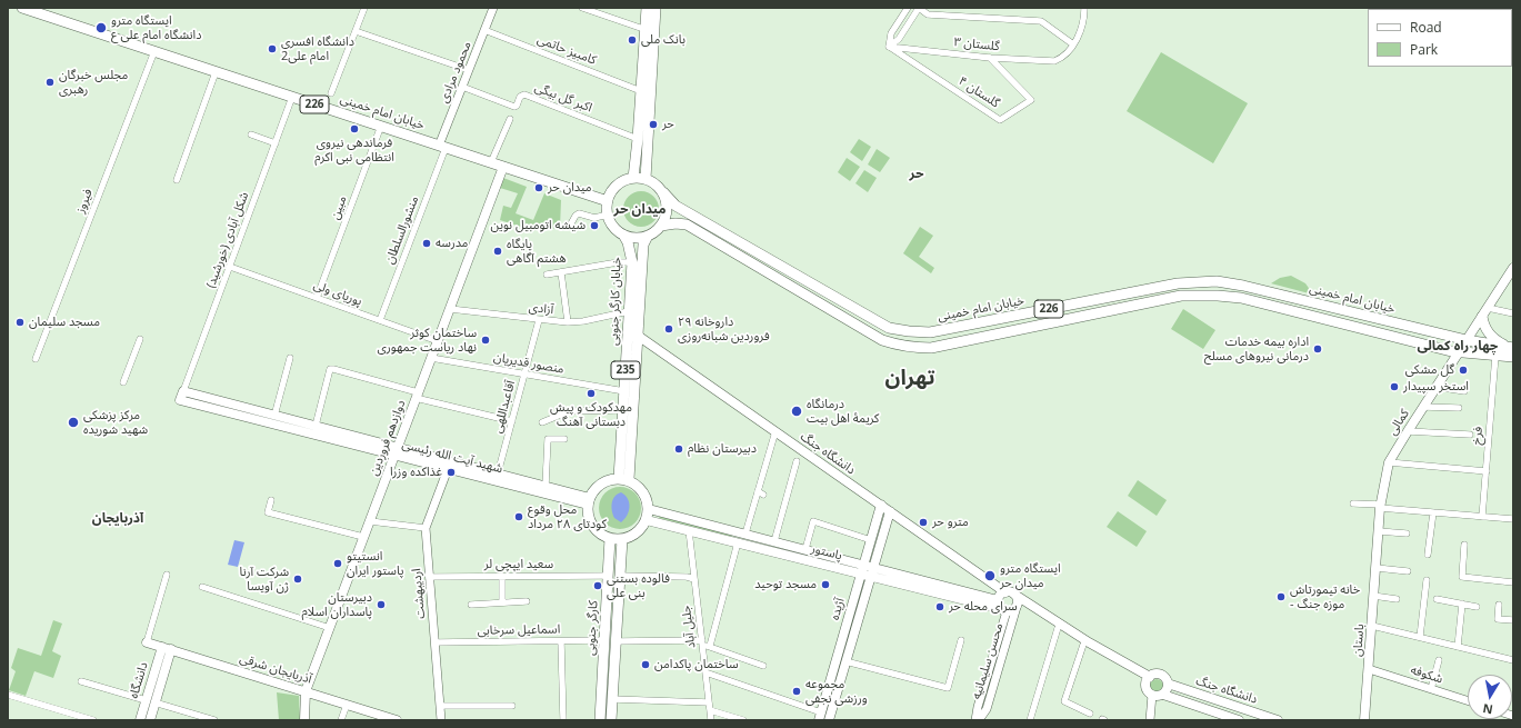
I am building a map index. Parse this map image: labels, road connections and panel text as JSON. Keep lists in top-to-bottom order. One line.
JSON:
{"streets":{"main road":["226","خیابان امام خمینی","خیابان کارگر جنوبی","235","کمالی","دوازدهم فروردین","دانشگاه جنگ","شهید آیت الله رئیسی","پاستور","آژیده","کارگر جنوبی","باستان","آذربایجان شرقی","دانشگاه"],"street":["گلستان ۳","کامبیز حاتمی","محمود مرادی","گلستان ۴","اکبر گل بیگی","فیروز","مبین","منشورالسلطان","شکل آبادی (خورشید)","پوریای ولی","آزادی","منصور قدیریان","آقاعبداللهی","فرخ","سعید ایپچی لر","اردیبهشت","جلیل آباد","اسماعیل سرخابی","محسن سلیمانیه","شکوفه"]},"crossings":[["گلستان ۳","گلستان ۴"],["کامبیز حاتمی","محمود مرادی"],["محمود مرادی","اکبر گل بیگی"],["محمود مرادی","خیابان امام خمینی"],["محمود مرادی","منشورالسلطان"],["226","خیابان امام خمینی"],["226","خیابان کارگر جنوبی"],["226","کمالی"],["226","فرخ"],["خیابان امام خمینی","فیروز"],["خیابان امام خمینی","مبین"],["خیابان امام خمینی","منشورالسلطان"],["خیابان امام خمینی","شکل آبادی (خورشید)"],["خیابان امام خمینی","خیابان کارگر جنوبی"],["خیابان امام خمینی","کمالی"],["خیابان امام خمینی","دوازدهم فروردین"],["مبین","پوریای ولی"],["منشورالسلطان","پوریای ولی"],["شکل آبادی (خورشید)","پوریای ولی"],["شکل آبادی (خورشید)","شهید آیت الله رئیسی"],["پوریای ولی","دوازدهم فروردین"],["خیابان کارگر جنوبی","آزادی"],["خیابان کارگر جنوبی","منصور قدیریان"],["خیابان کارگر جنوبی","دانشگاه جنگ"],["خیابان کارگر جنوبی","شهید آیت الله رئیسی"],["خیابان کارگر جنوبی","پاستور"],["خیابان کارگر جنوبی","کارگر جنوبی"],["آزادی","آقاعبداللهی"],["آزادی","دوازدهم فروردین"],["منصور قدیریان","آقاعبداللهی"],["منصور قدیریان","دوازدهم فروردین"],["آقاعبداللهی","شهید آیت الله رئیسی"],["کمالی","باستان"],["دوازدهم فروردین","شهید آیت الله رئیسی"],["دوازدهم فروردین","آذربایجان شرقی"],["دانشگاه جنگ","پاستور"],["دانشگاه جنگ","آژیده"],["شهید آیت الله رئیسی","پاستور"],["شهید آیت الله رئیسی","اردیبهشت"],["شهید آیت الله رئیسی","کارگر جنوبی"],["پاستور","آژیده"],["پاستور","جلیل آباد"],["پاستور","کارگر جنوبی"],["پاستور","محسن سلیمانیه"],["سعید ایپچی لر","اردیبهشت"],["سعید ایپچی لر","کارگر جنوبی"],["اردیبهشت","اسماعیل سرخابی"],["کارگر جنوبی","اسماعیل سرخابی"],["باستان","شکوفه"],["آذربایجان شرقی","دانشگاه"]],"districts":["حر","میدان حر","چهار راه کمالی","تهران","آذربایجان"],"places":["ایستگاه مترو دانشگاه امام علی ع","بانک ملی","دانشگاه افسری امام علی2","مجلس خبرگان رهبری","حر","فرماندهی نیروی انتظامی نبی اکرم","میدان حر","شیشه اتومبیل نوین","مدرسه","پایگاه هشتم آگاهی","مسجد سلیمان","داروخانه ۲۹ فروردین شبانه‌روزی","ساختمان کوثر نهاد ریاست جمهوری","اداره بیمه خدمات درمانی نیروهای مسلح","گل مشکی","استخر سپیدار","مهدکودک و پیش دبستانی آهنگ","درمانگاه کریمهٔ اهل بیت","مرکز پزشکی شهید شوریده","دبیرستان نظام","غذاکده وزرا","محل وقوع کودتای ۲۸ مرداد","مترو حر","انستیتو پاستور ایران","ایستگاه مترو میدان حر","شرکت آرنا ژن آویسا","مسجد توحید","فالوده بستنی بنی علی","خانه تیمورتاش - موزه جنگ","دبیرستان پاسداران اسلام","سرای محله حر","ساختمان پاکدامن","مجموعه ورزشی نجفی"],"legend":["Road","Park"],"north":"bottom"}
